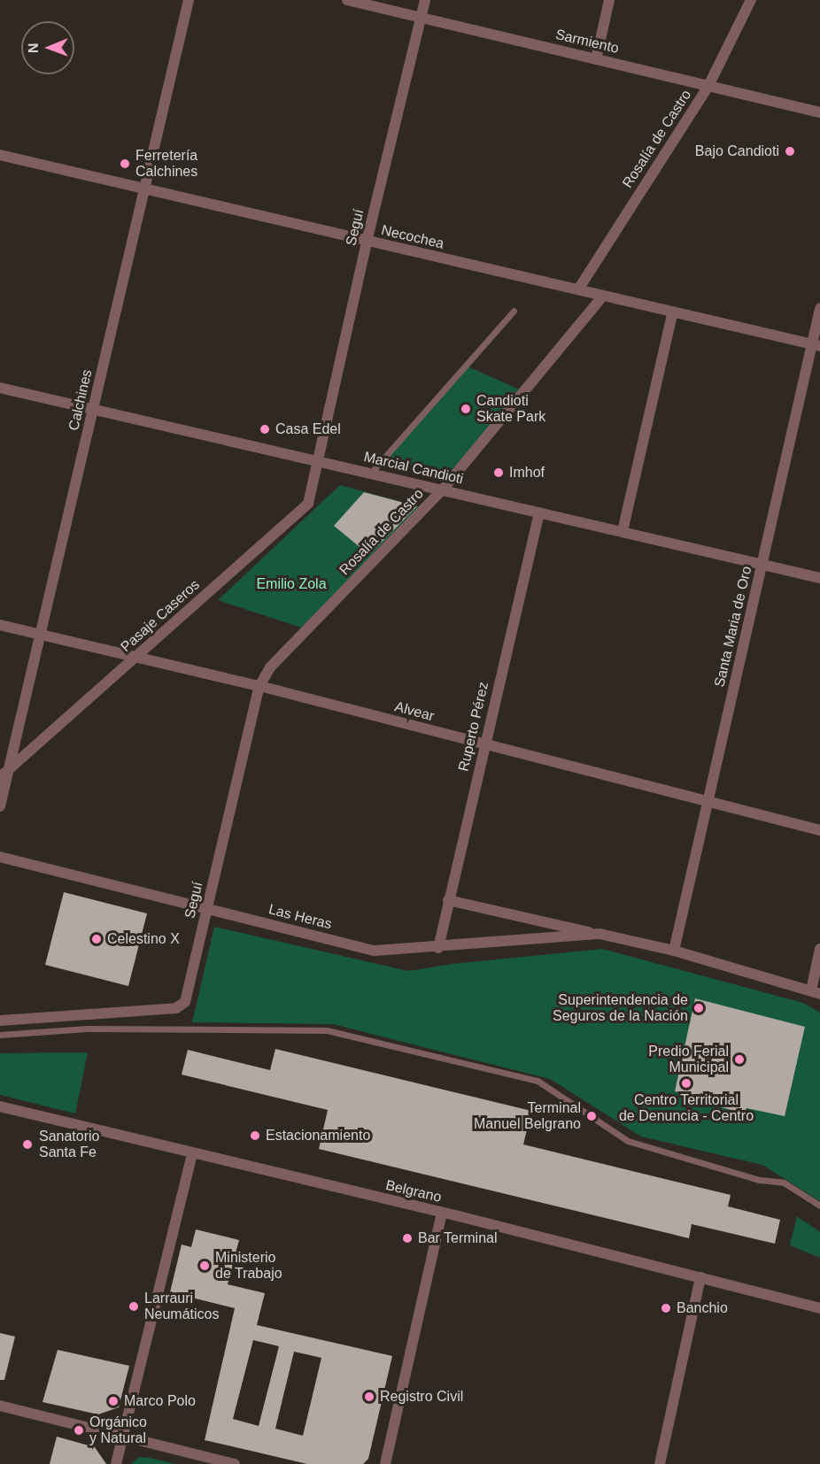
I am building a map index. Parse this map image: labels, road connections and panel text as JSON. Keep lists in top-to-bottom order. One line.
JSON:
{"streets":{"street":["Sarmiento","Rosalía de Castro","Seguí","Necochea","Calchines","Marcial Candioti","Pasaje Caseros","Santa Maria de Oro","Alvear","Ruperto Pérez","Las Heras","Belgrano"]},"crossings":[["Sarmiento","Rosalía de Castro"],["Sarmiento","Seguí"],["Rosalía de Castro","Seguí"],["Rosalía de Castro","Necochea"],["Rosalía de Castro","Marcial Candioti"],["Rosalía de Castro","Alvear"],["Seguí","Necochea"],["Seguí","Marcial Candioti"],["Seguí","Pasaje Caseros"],["Seguí","Alvear"],["Seguí","Las Heras"],["Necochea","Calchines"],["Necochea","Santa Maria de Oro"],["Calchines","Marcial Candioti"],["Calchines","Pasaje Caseros"],["Calchines","Alvear"],["Marcial Candioti","Pasaje Caseros"],["Marcial Candioti","Santa Maria de Oro"],["Marcial Candioti","Ruperto Pérez"],["Pasaje Caseros","Alvear"],["Santa Maria de Oro","Alvear"],["Santa Maria de Oro","Las Heras"],["Alvear","Ruperto Pérez"],["Ruperto Pérez","Las Heras"]],"parks":["Emilio Zola"],"places":["Bajo Candioti","Ferretería Calchines","Candioti Skate Park","Casa Edel","Imhof","Celestino X","Superintendencia de Seguros de la Nación","Predio Ferial Municipal","Centro Territorial de Denuncia - Centro","Terminal Manuel Belgrano","Estacionamiento","Sanatorio Santa Fe","Bar Terminal","Ministerio de Trabajo","Larrauri Neumáticos","Banchio","Registro Civil","Marco Polo","Orgánico y Natural"],"north":"left"}
